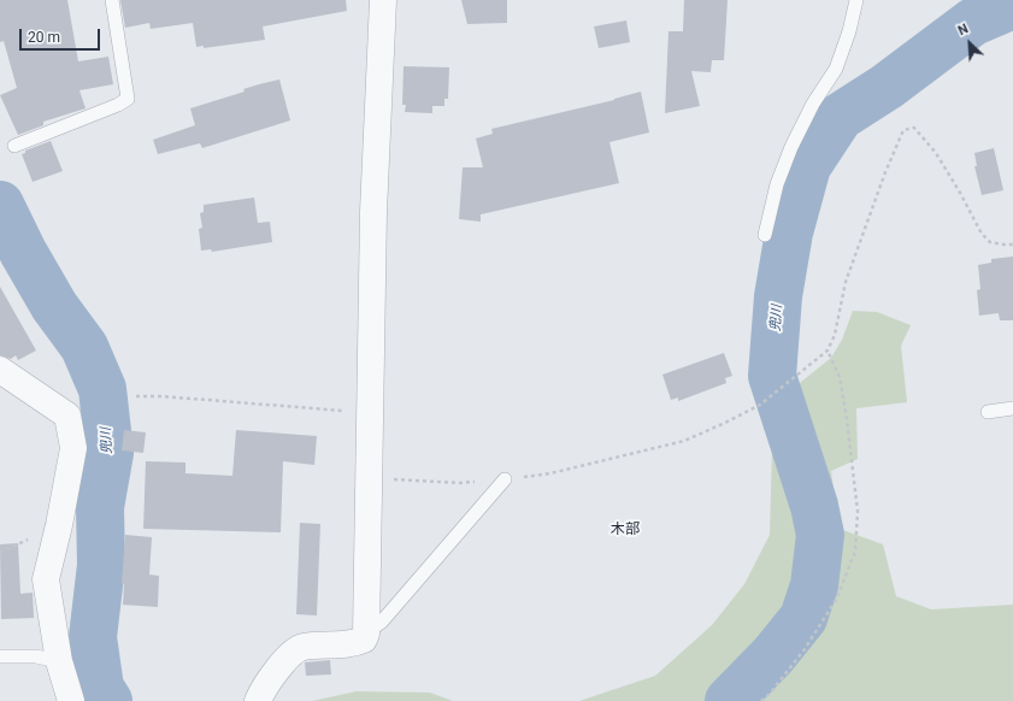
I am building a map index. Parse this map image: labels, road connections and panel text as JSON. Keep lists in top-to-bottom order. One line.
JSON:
{"districts":["木部"],"water":["兜川"],"scale_bar":"20 m","north":"top left"}
